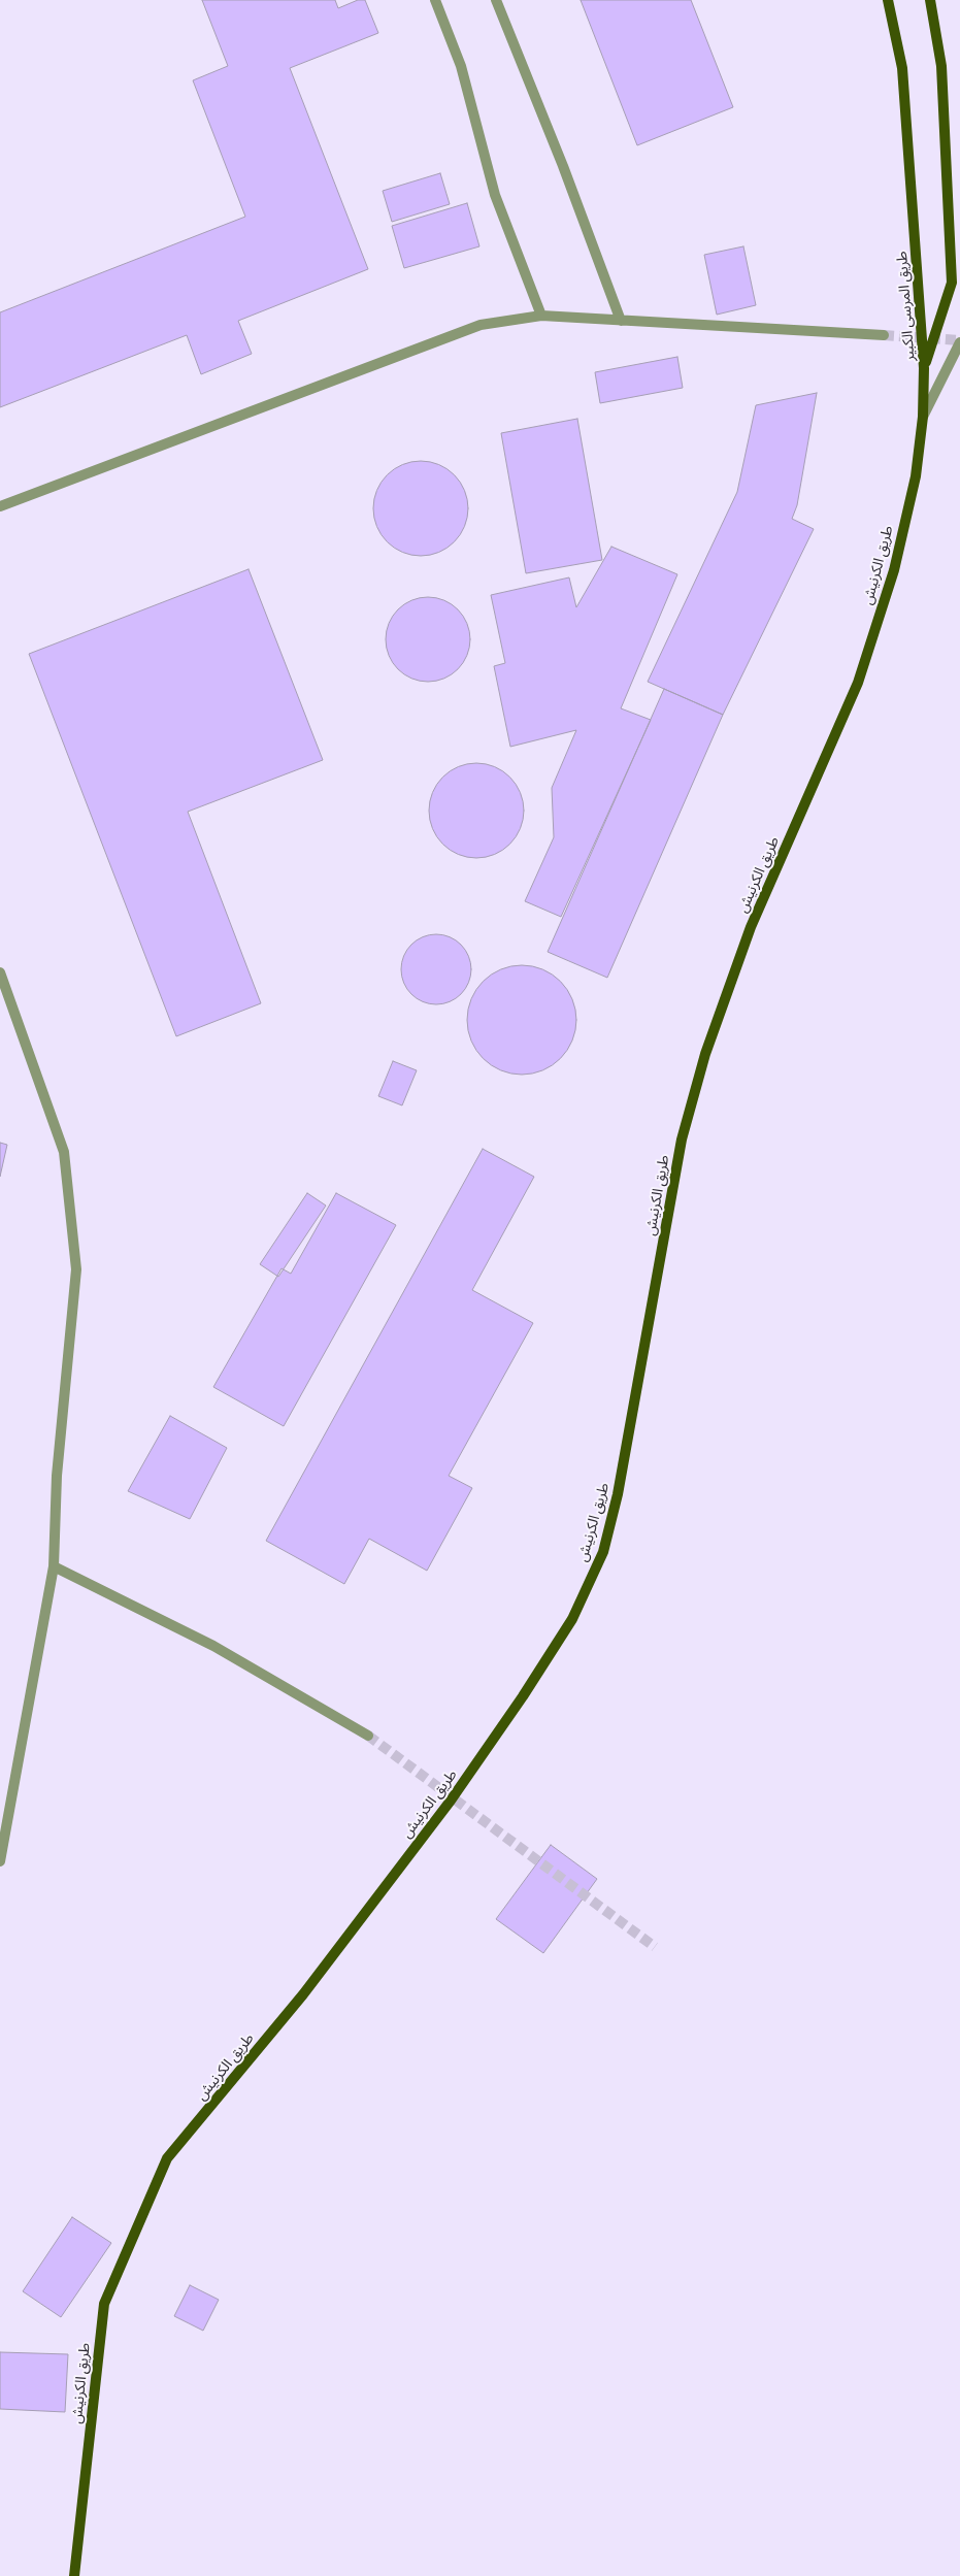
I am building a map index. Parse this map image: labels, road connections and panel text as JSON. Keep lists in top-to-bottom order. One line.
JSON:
{"streets":{"main road":["طريق المرسى الكبير","طريق الكرنيش"]},"crossings":[["طريق المرسى الكبير","طريق الكرنيش"]]}
